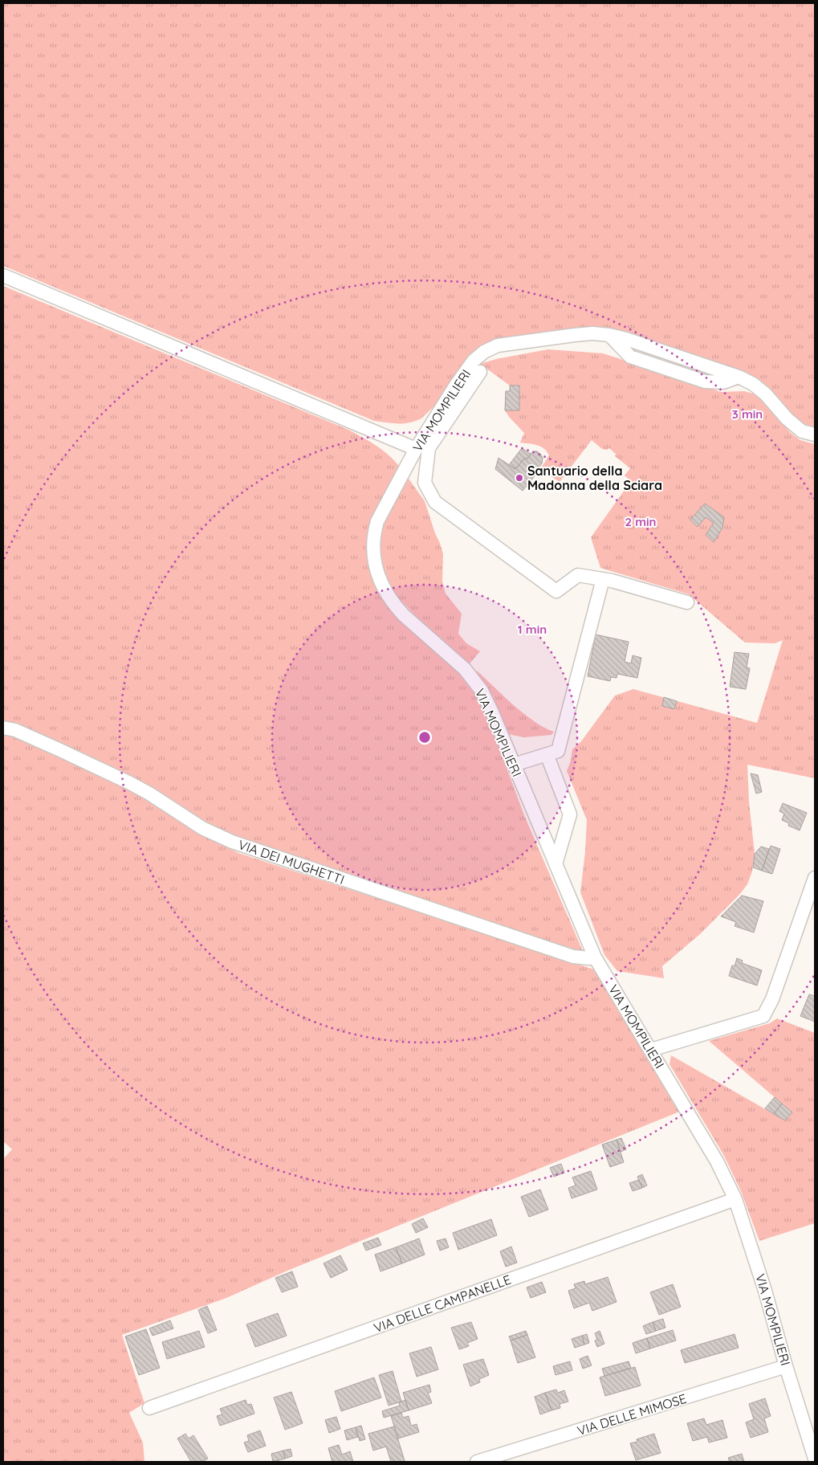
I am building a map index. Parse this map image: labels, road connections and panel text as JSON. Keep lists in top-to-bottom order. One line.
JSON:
{"streets":{"street":["VIA MOMPILIERI","VIA DEI MUGHETTI","VIA DELLE CAMPANELLE","VIA DELLE MIMOSE"]},"crossings":[["VIA MOMPILIERI","VIA DEI MUGHETTI"],["VIA MOMPILIERI","VIA DELLE CAMPANELLE"],["VIA MOMPILIERI","VIA DELLE MIMOSE"]],"places":["Santuario della Madonna della Sciara"],"rings":["3 min","2 min","1 min"]}
